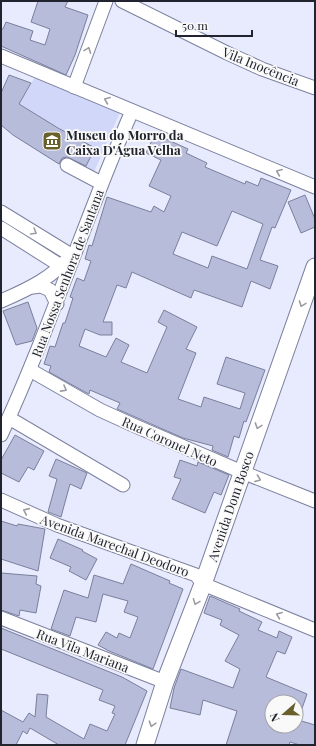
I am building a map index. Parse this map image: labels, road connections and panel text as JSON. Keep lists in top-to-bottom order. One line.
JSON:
{"streets":{"main road":["Avenida Dom Bosco"],"street":["Vila Inocência","Rua Nossa Senhora de Santana","Rua Coronel Neto","Avenida Marechal Deodoro","Rua Vila Mariana"]},"crossings":[["Rua Nossa Senhora de Santana","Rua Coronel Neto"],["Rua Coronel Neto","Avenida Dom Bosco"],["Avenida Dom Bosco","Avenida Marechal Deodoro"],["Avenida Dom Bosco","Rua Vila Mariana"]],"one_way":["Avenida Dom Bosco"],"places":{"museum":["Museu do Morro da Caixa D'Água Velha"]},"scale_bar":"50 m","north":"left"}
